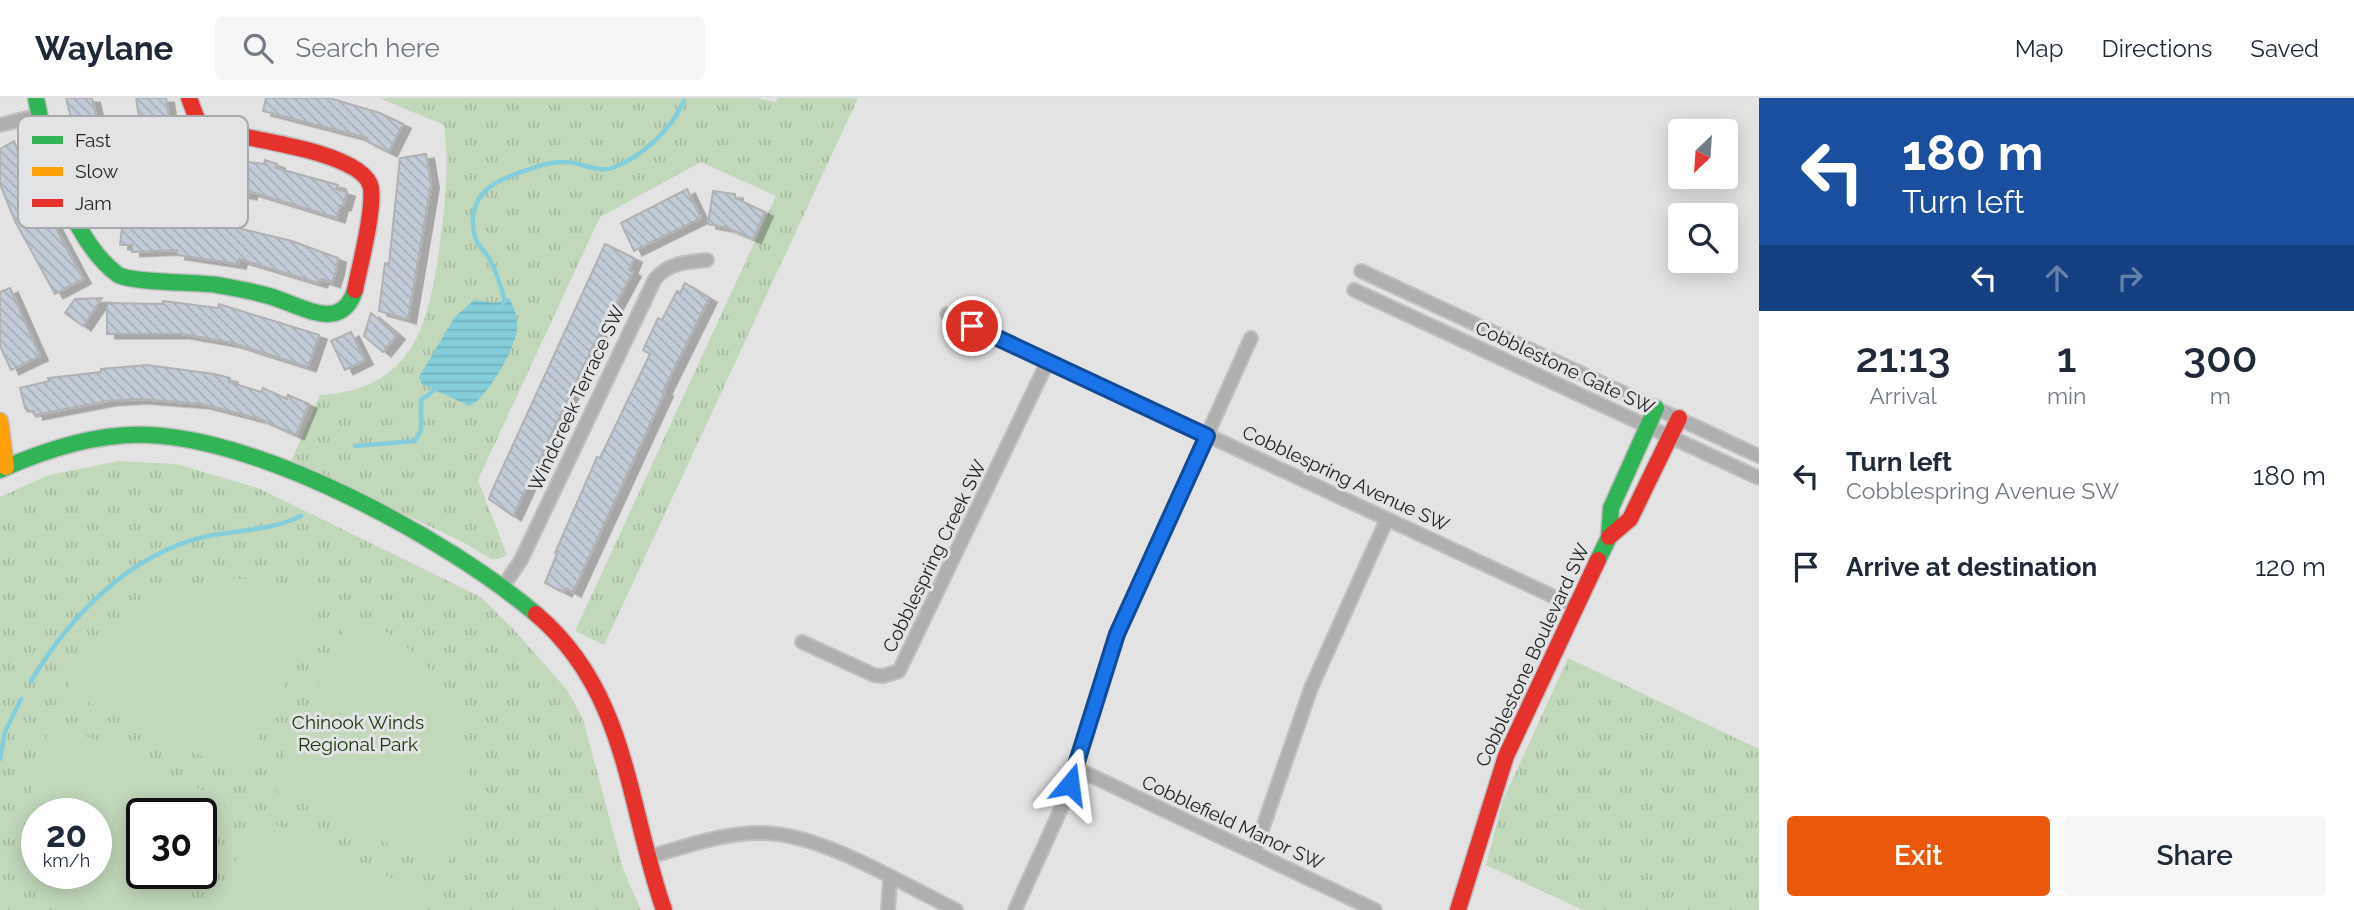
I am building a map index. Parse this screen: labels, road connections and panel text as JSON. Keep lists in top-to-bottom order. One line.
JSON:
{"streets":{"street":["Cobblestone Gate SW","Windcreek Terrace SW","Cobblespring Avenue SW","Cobblespring Creek SW","Cobblestone Boulevard SW","Cobblefield Manor SW"]},"crossings":[["Cobblestone Gate SW","Cobblestone Boulevard SW"],["Cobblespring Avenue SW","Cobblespring Creek SW"],["Cobblespring Avenue SW","Cobblestone Boulevard SW"]],"parks":["Chinook Winds Regional Park"],"legend":["Fast","Slow","Jam"],"north":"bottom left","page":{"header":"Waylane","search":"Search here","nav":["Map","Directions","Saved"],"turn":["180 m","Turn left"],"eta":["21:13","Arrival","1","min","300","m"],"list":[{"name":"Turn left","note":"Cobblespring Avenue SW","value":"180 m"},{"name":"Arrive at destination","value":"120 m"}],"speed":"20 km/h","limit":"30","buttons":["Exit","Share"]}}
